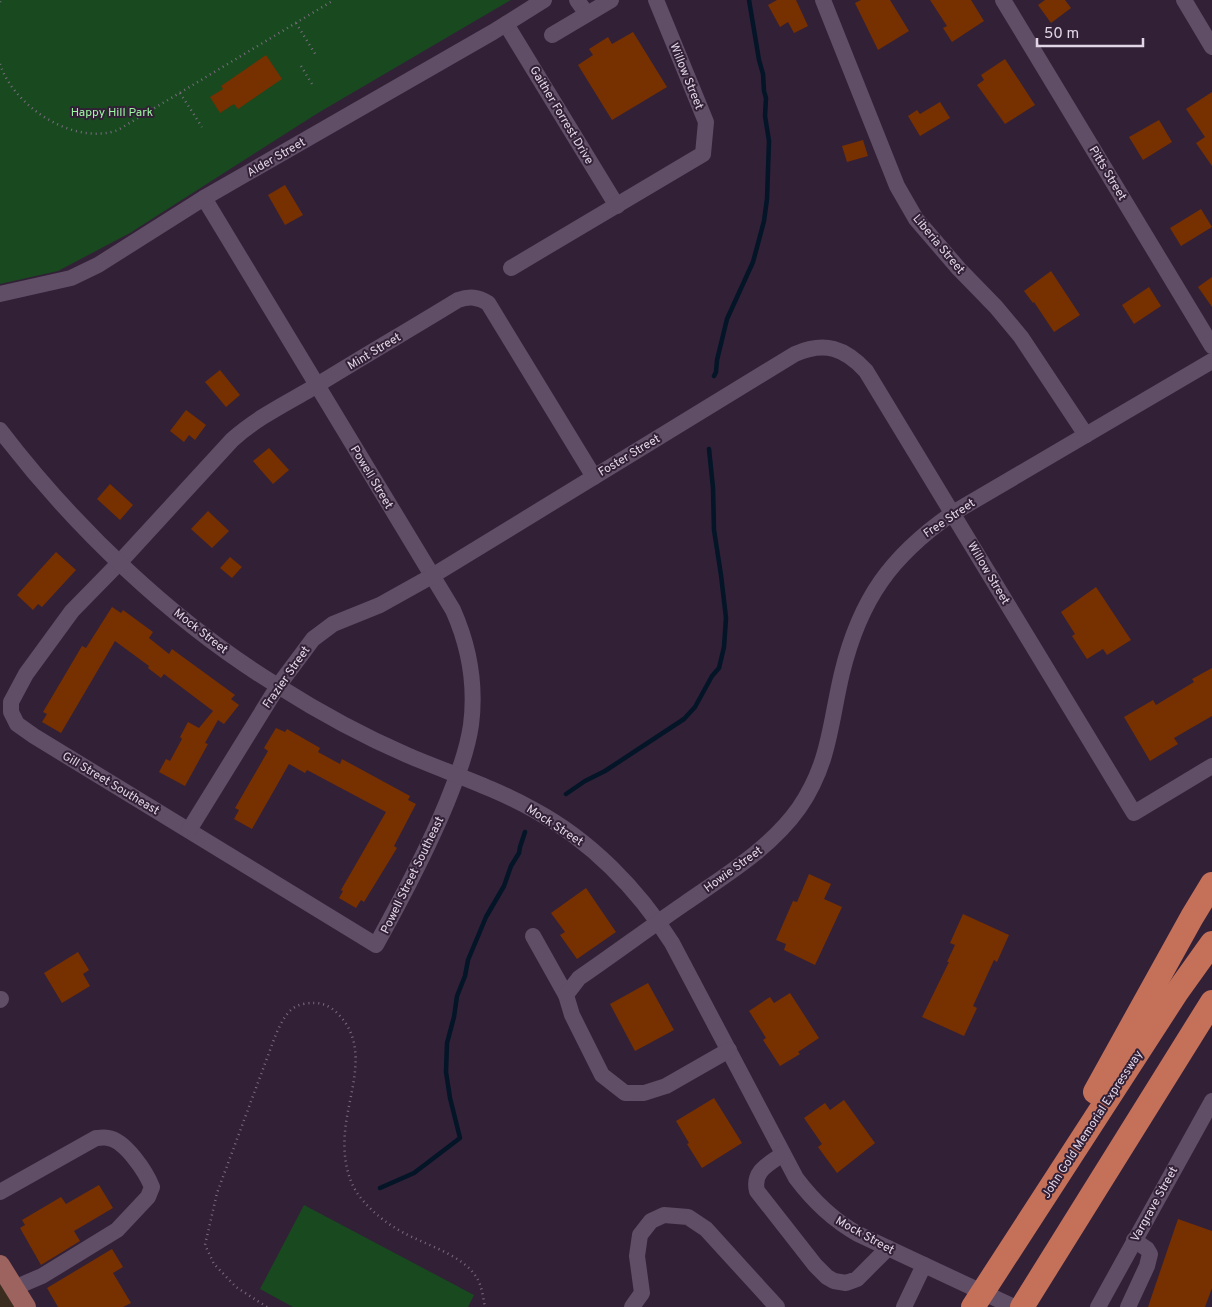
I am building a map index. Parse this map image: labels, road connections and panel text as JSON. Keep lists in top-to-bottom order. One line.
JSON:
{"streets":{"highway":["John Gold Memorial Expressway"],"street":["Willow Street","Gaither Forrest Drive","Alder Street","Pitts Street","Liberia Street","Mint Street","Foster Street","Powell Street","Free Street","Mock Street","Frazier Street","Gill Street Southeast","Howie Street","Powell Street Southeast","Vargrave Street"]},"crossings":[["Willow Street","Gaither Forrest Drive"],["Willow Street","Foster Street"],["Willow Street","Free Street"],["Gaither Forrest Drive","Alder Street"],["Alder Street","Powell Street"],["Liberia Street","Free Street"],["Mint Street","Foster Street"],["Mint Street","Powell Street"],["Mint Street","Mock Street"],["Mint Street","Gill Street Southeast"],["Foster Street","Powell Street"],["Foster Street","Frazier Street"],["Powell Street","Mock Street"],["Powell Street","Frazier Street"],["Powell Street","Powell Street Southeast"],["Free Street","Howie Street"],["Mock Street","Frazier Street"],["Mock Street","Gill Street Southeast"],["Mock Street","Howie Street"],["Mock Street","Powell Street Southeast"],["Frazier Street","Gill Street Southeast"],["Gill Street Southeast","Powell Street Southeast"]],"parks":["Happy Hill Park"],"scale_bar":"50 m"}
